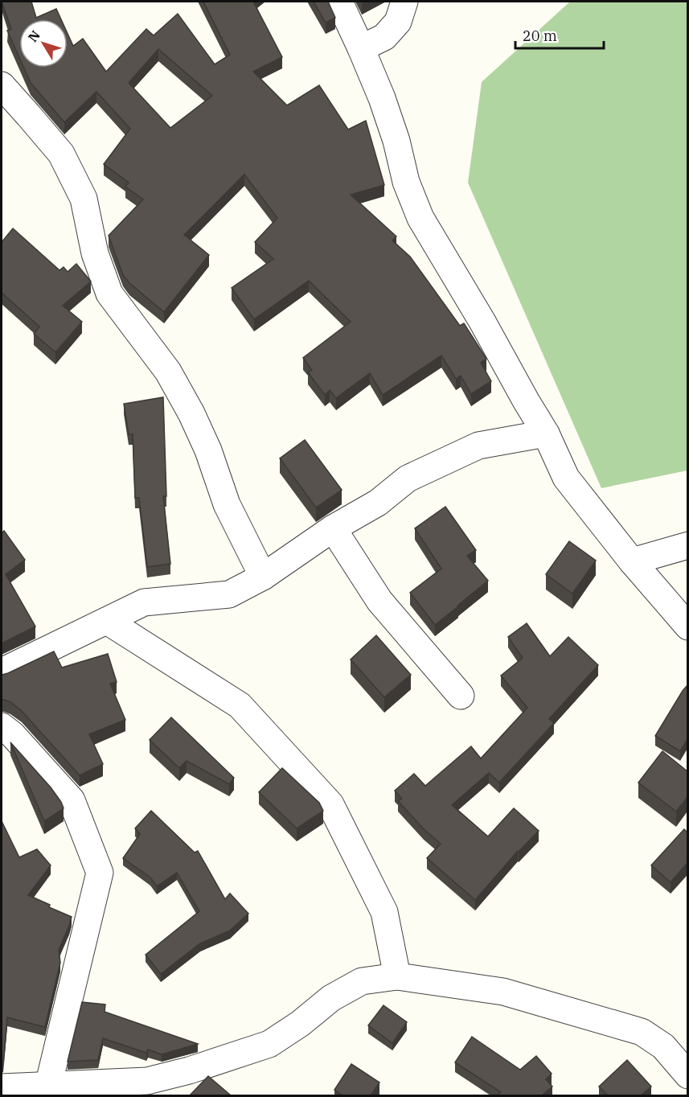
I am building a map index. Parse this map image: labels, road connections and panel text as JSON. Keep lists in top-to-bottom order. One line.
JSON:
{"scale_bar":"20 m","north":"top left"}
